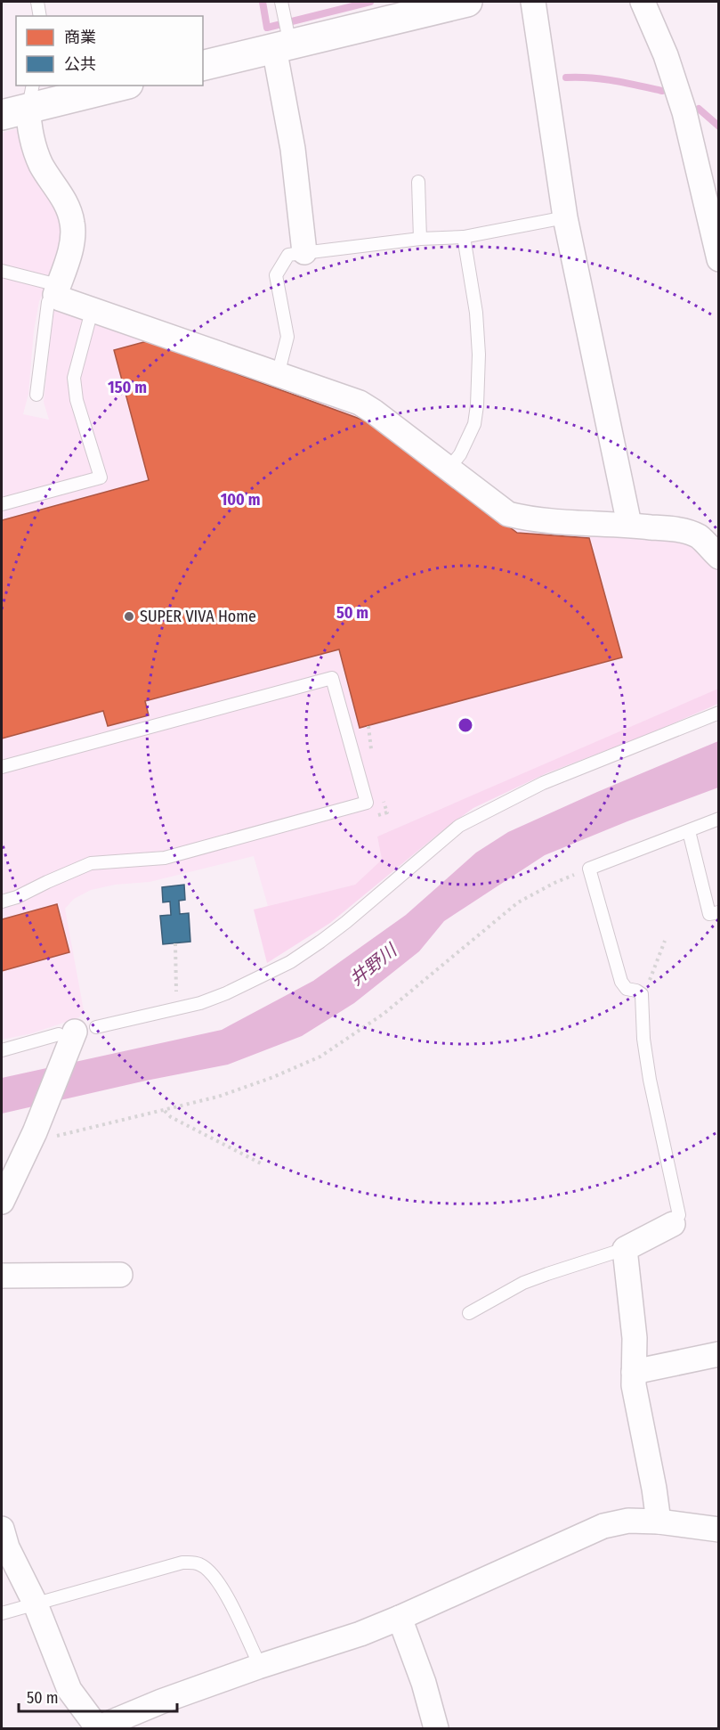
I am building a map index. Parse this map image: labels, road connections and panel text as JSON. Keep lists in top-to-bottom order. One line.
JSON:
{"water":["井野川"],"places":["SUPER VIVA Home"],"legend":["商業","公共"],"scale_bar":"50 m","rings":["150 m","100 m","50 m"]}
